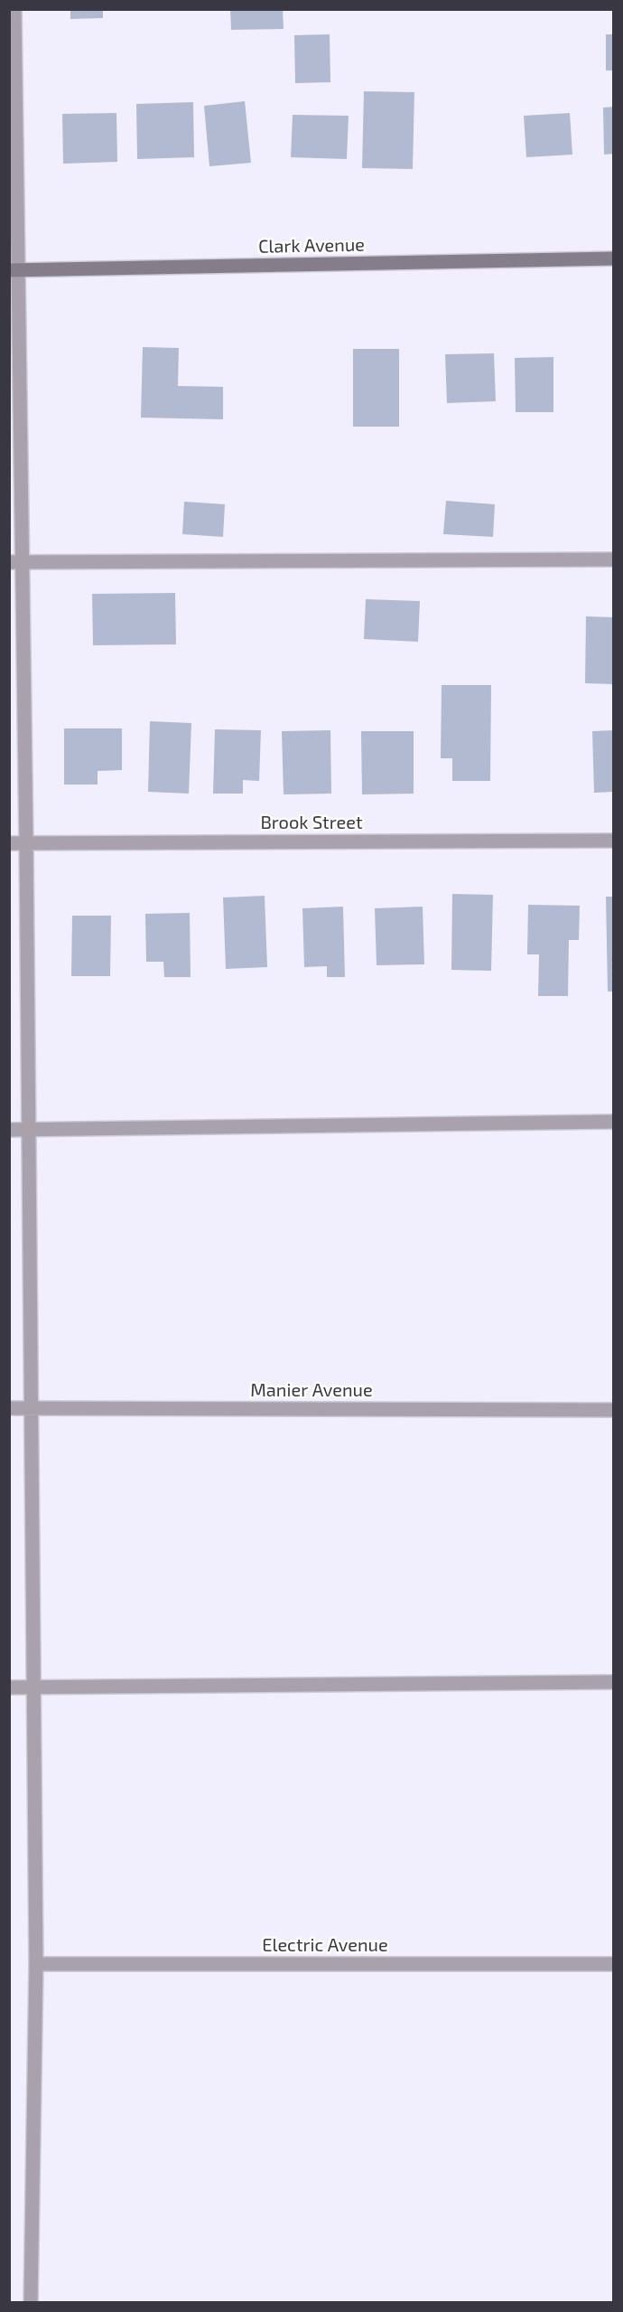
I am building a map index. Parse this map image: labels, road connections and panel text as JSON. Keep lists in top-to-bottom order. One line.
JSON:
{"streets":{"street":["Clark Avenue","Brook Street","Manier Avenue","Electric Avenue"]}}
